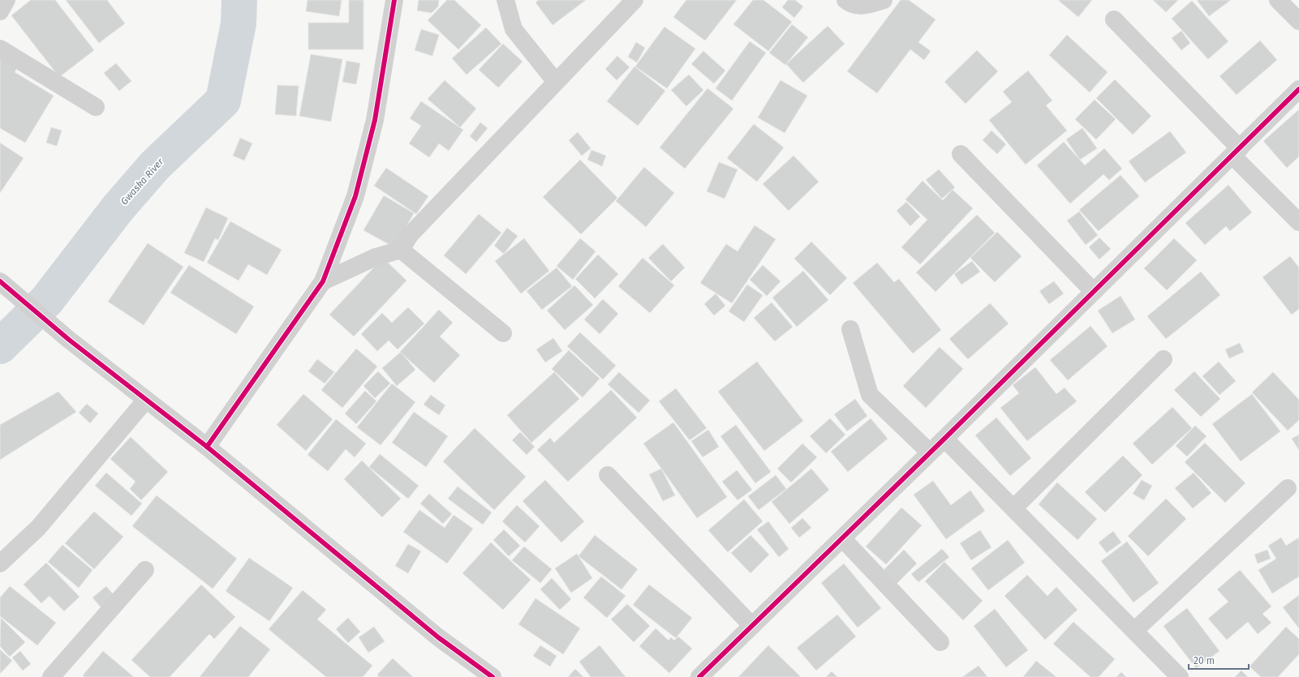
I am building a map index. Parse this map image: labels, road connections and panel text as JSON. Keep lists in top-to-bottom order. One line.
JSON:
{"water":["Gwaska River"],"scale_bar":"20 m"}
